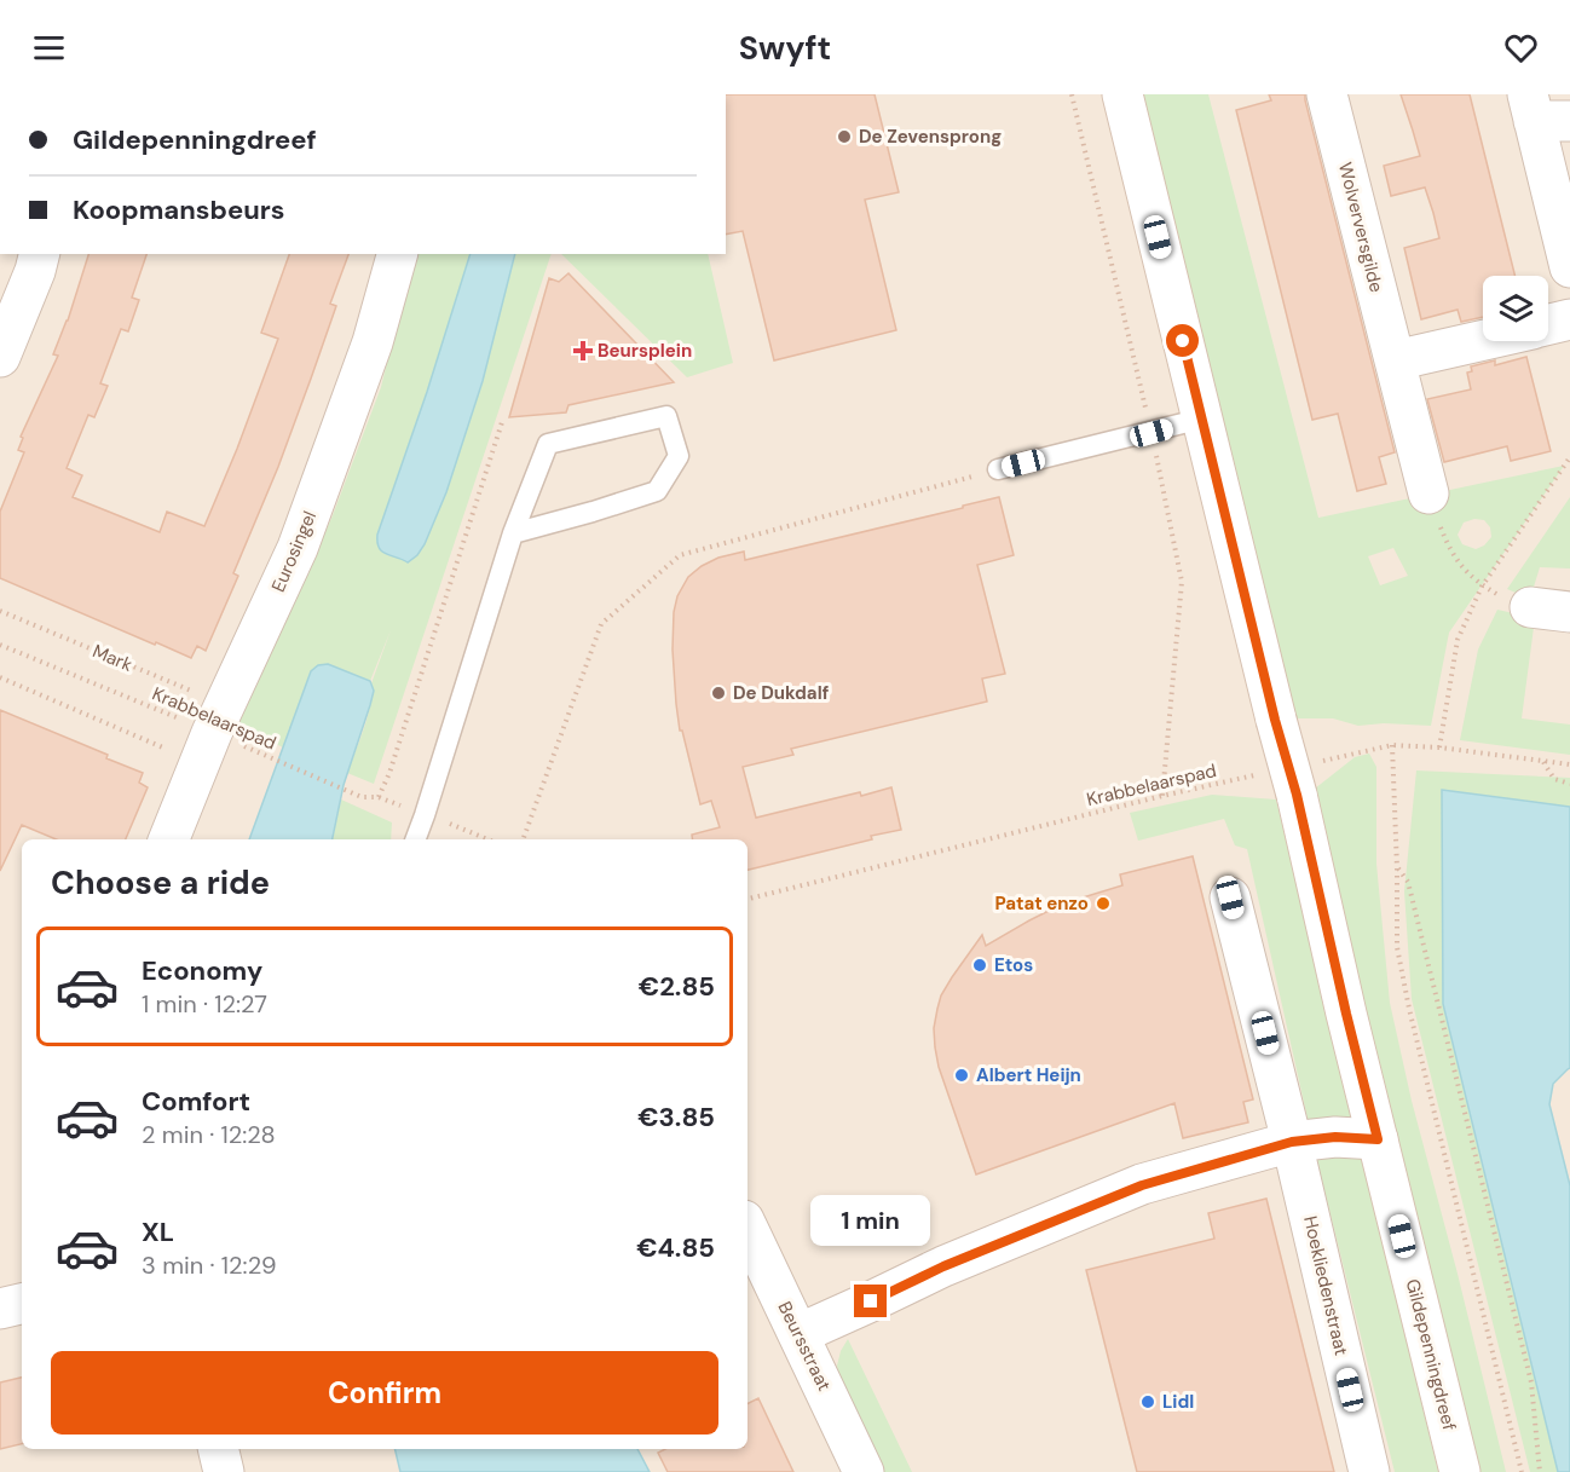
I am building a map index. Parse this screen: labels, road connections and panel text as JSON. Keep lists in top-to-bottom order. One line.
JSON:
{"streets":{"street":["Wolverversgilde","Eurosingel","Hoekliedenstraat","Beursstraat","Gildepenningdreef"],"path":["Mark","Krabbelaarspad"]},"crossings":[["Eurosingel","Mark"],["Eurosingel","Krabbelaarspad"],["Mark","Krabbelaarspad"]],"places":{"other":["De Zevensprong","De Dukdalf","Patat enzo","Etos","Albert Heijn","Lidl"],"health":["Beursplein"]},"page":{"header":"Swyft","banner":["Gildepenningdreef","Koopmansbeurs"],"heading":"Choose a ride","list":[{"name":"Economy","note":"1 min · 12:27","value":"€2.85"},{"name":"Comfort","note":"2 min · 12:28","value":"€3.85"},{"name":"XL","note":"3 min · 12:29","value":"€4.85"}],"bubble":"1 min","buttons":"Confirm"}}
